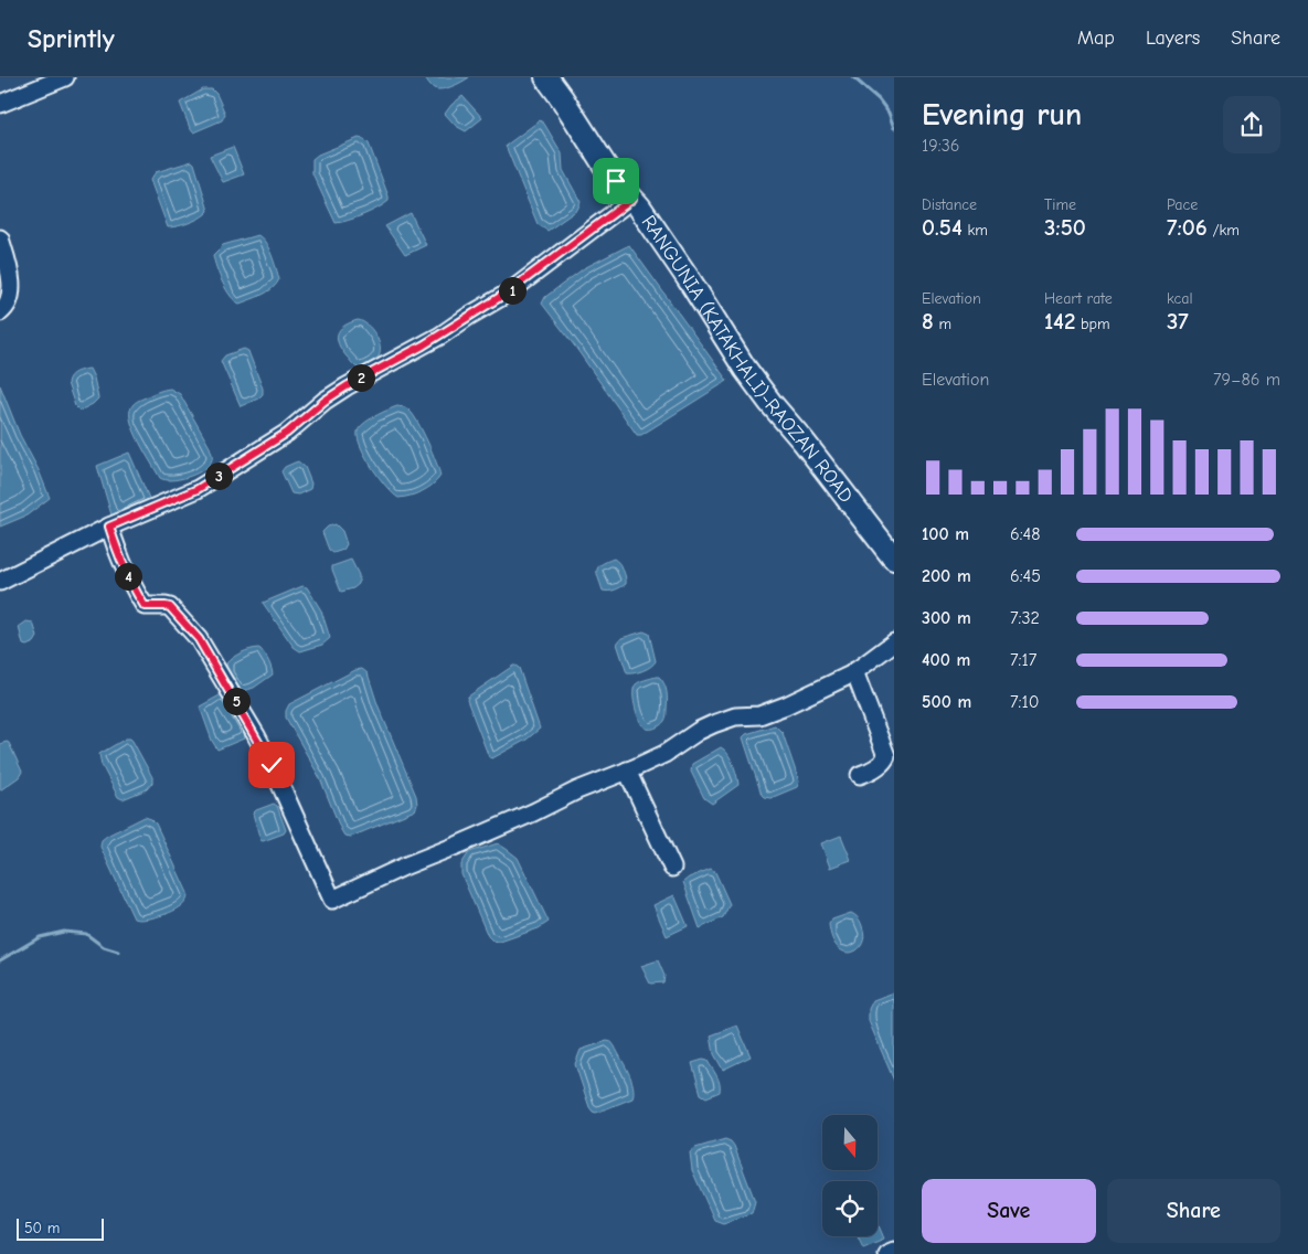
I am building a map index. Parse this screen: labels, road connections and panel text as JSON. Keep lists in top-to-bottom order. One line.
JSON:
{"streets":{"main road":["RANGUNIA (KATAKHALI)-RAOZAN ROAD"]},"scale_bar":"50 m","north":"bottom","page":{"header":"Sprintly","nav":["Map","Layers","Share"],"heading":["Evening run","19:36"],"stats":[["Distance","0.54 km"],["Time","3:50"],["Pace","7:06 /km"],["Elevation","8 m"],["Heart rate","142 bpm"],["kcal","37"]],"pins":["1","2","3","4","5"],"chart":["Elevation","79–86 m"],"list":[{"name":"100 m","note":"6:48"},{"name":"200 m","note":"6:45"},{"name":"300 m","note":"7:32"},{"name":"400 m","note":"7:17"},{"name":"500 m","note":"7:10"}],"buttons":["Save","Share"],"scale":"50 m"}}
